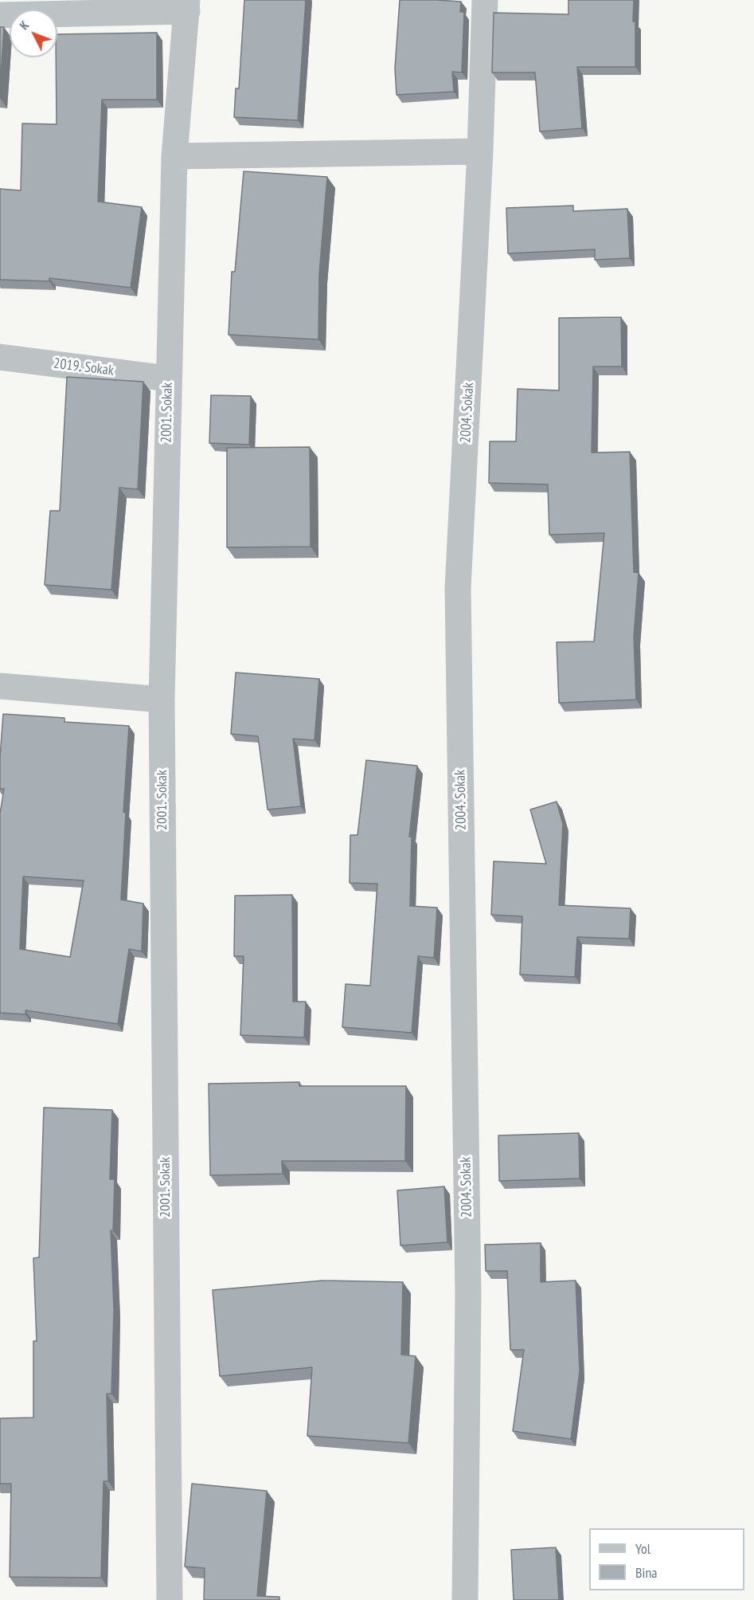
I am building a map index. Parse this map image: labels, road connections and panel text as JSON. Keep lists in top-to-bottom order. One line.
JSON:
{"streets":{"street":["2019. Sokak","2001. Sokak","2004. Sokak"]},"crossings":[["2019. Sokak","2001. Sokak"]],"legend":["Yol","Bina"],"north":"top left"}
